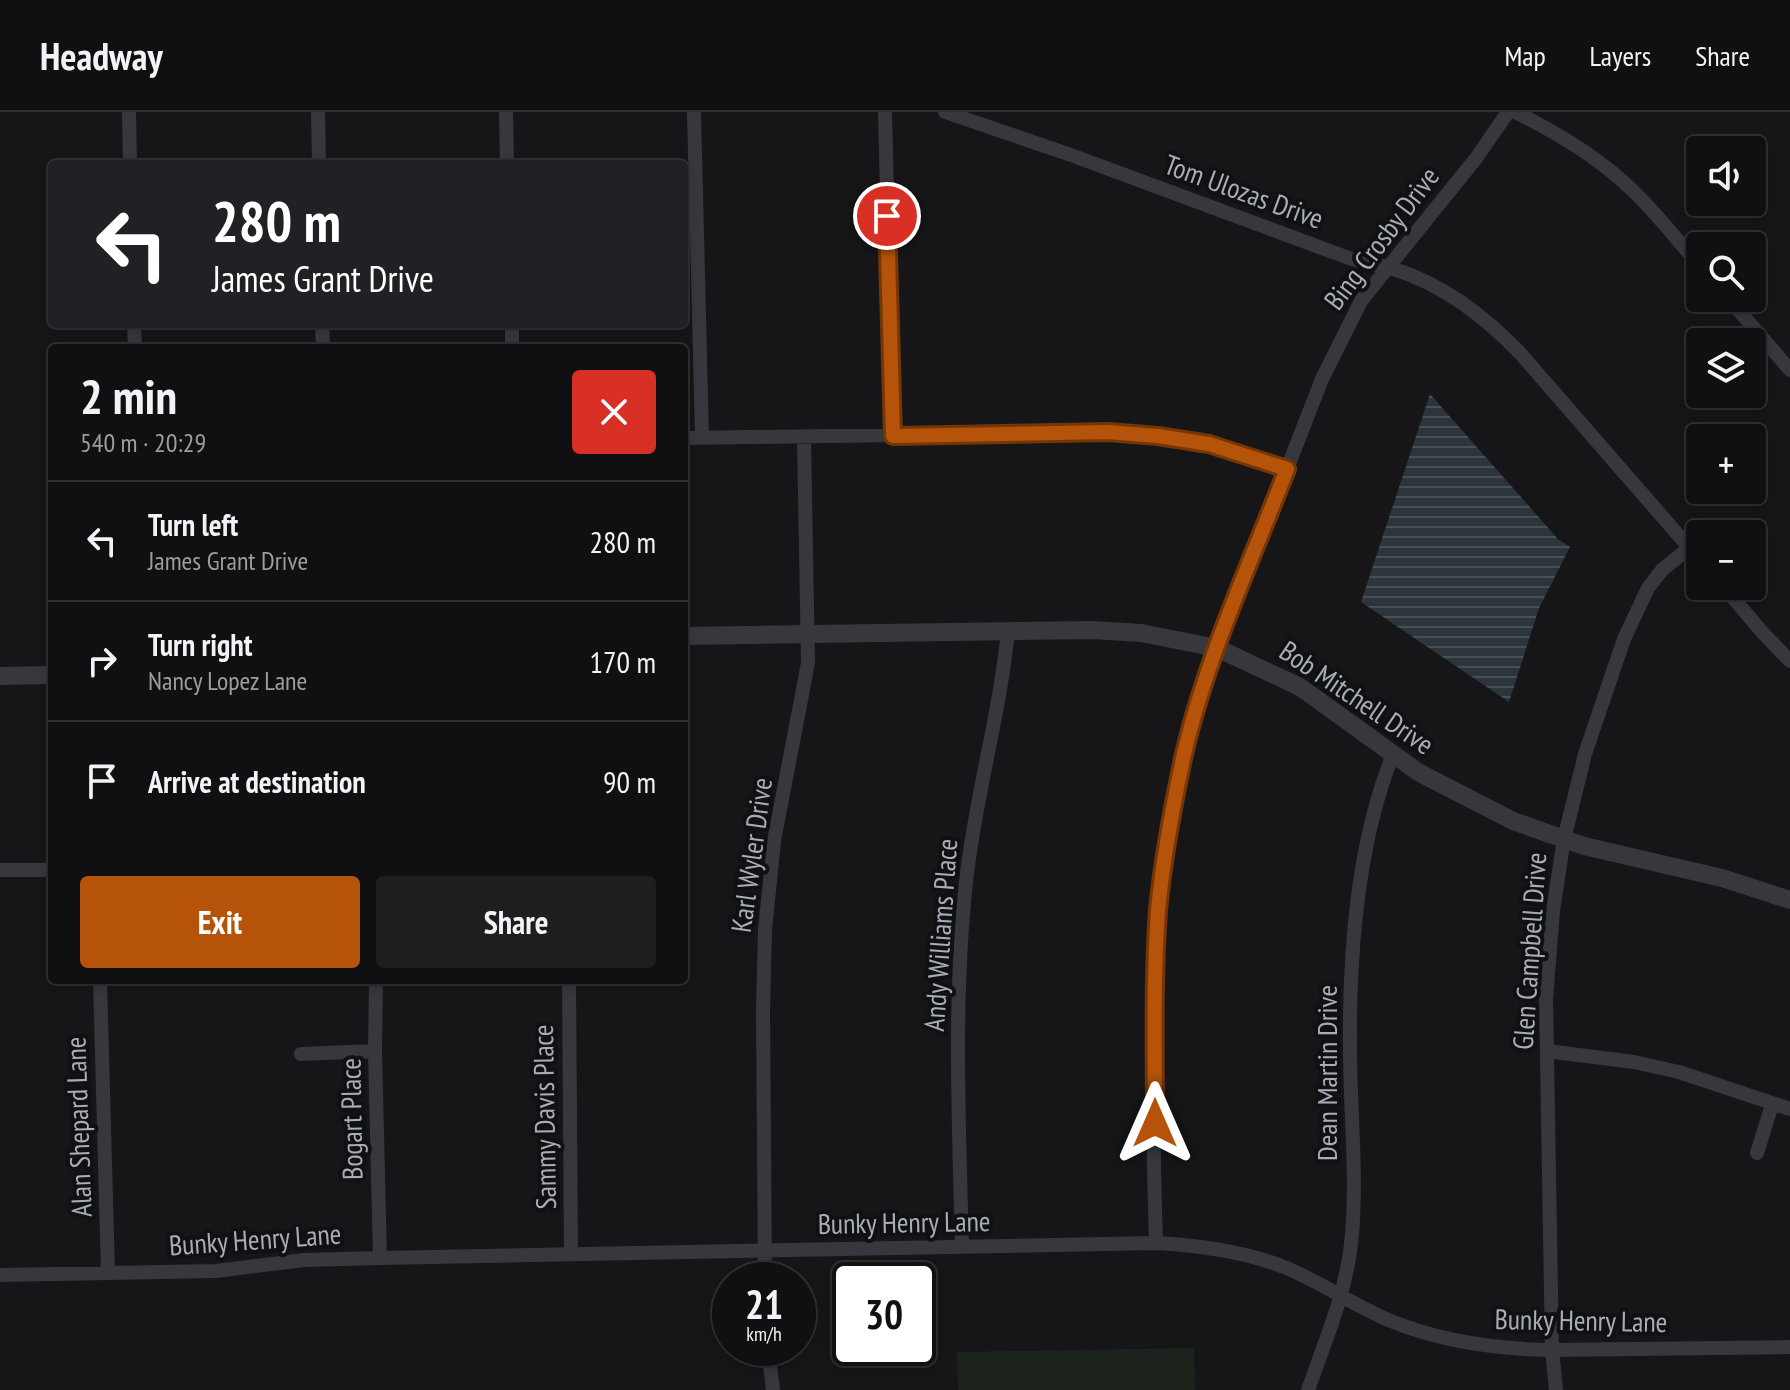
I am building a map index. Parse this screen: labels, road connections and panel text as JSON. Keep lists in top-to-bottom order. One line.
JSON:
{"streets":{"street":["Tom Ulozas Drive","Bing Crosby Drive","Bob Mitchell Drive","Karl Wyler Drive","Andy Williams Place","Glen Campbell Drive","Dean Martin Drive","Sammy Davis Place","Bogart Place","Alan Shepard Lane","Bunky Henry Lane"]},"crossings":[["Tom Ulozas Drive","Bing Crosby Drive"],["Bing Crosby Drive","Bob Mitchell Drive"],["Bing Crosby Drive","Bunky Henry Lane"],["Bob Mitchell Drive","Karl Wyler Drive"],["Bob Mitchell Drive","Andy Williams Place"],["Bob Mitchell Drive","Glen Campbell Drive"],["Bob Mitchell Drive","Dean Martin Drive"],["Karl Wyler Drive","Bunky Henry Lane"],["Andy Williams Place","Bunky Henry Lane"],["Glen Campbell Drive","Bunky Henry Lane"],["Dean Martin Drive","Bunky Henry Lane"],["Sammy Davis Place","Bunky Henry Lane"],["Bogart Place","Bunky Henry Lane"],["Alan Shepard Lane","Bunky Henry Lane"]],"page":{"header":"Headway","nav":["Map","Layers","Share"],"map_buttons":["+","−"],"turn":["280 m","James Grant Drive"],"heading":["2 min","540 m · 20:29"],"list":[{"name":"Turn left","note":"James Grant Drive","value":"280 m"},{"name":"Turn right","note":"Nancy Lopez Lane","value":"170 m"},{"name":"Arrive at destination","value":"90 m"}],"buttons":["Exit","Share"],"speed":"21 km/h","limit":"30"}}
